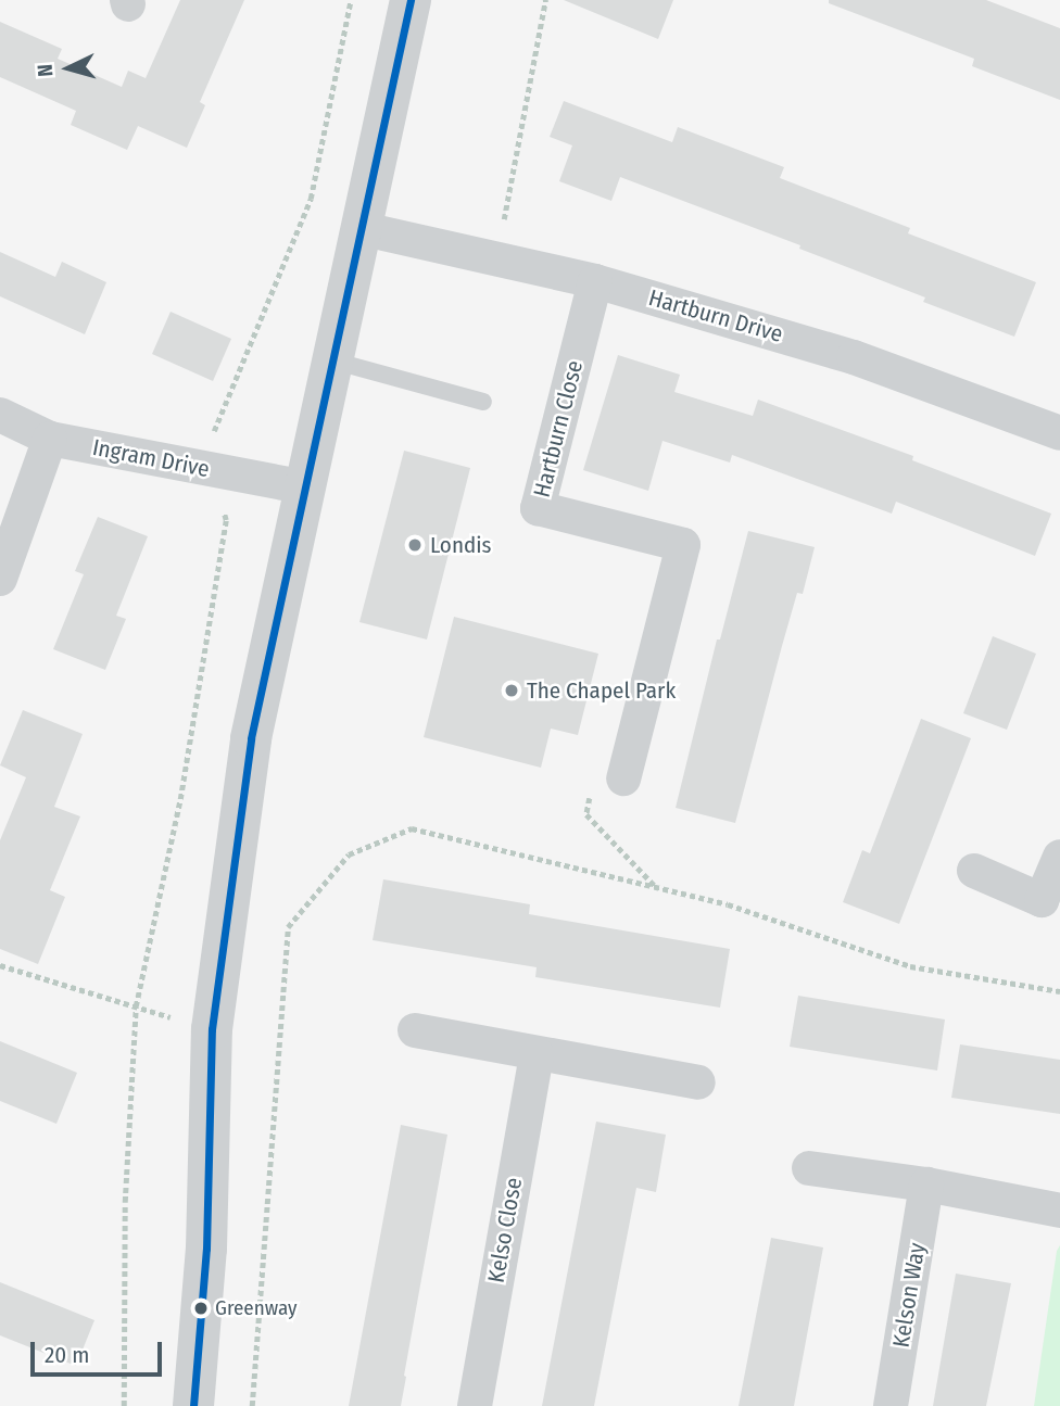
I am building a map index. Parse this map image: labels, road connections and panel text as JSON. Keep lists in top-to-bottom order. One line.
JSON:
{"streets":{"street":["Hartburn Drive","Hartburn Close","Ingram Drive","Kelso Close","Kelson Way"]},"crossings":[["Hartburn Drive","Hartburn Close"]],"places":["Londis","The Chapel Park","Greenway"],"scale_bar":"20 m","north":"left"}
